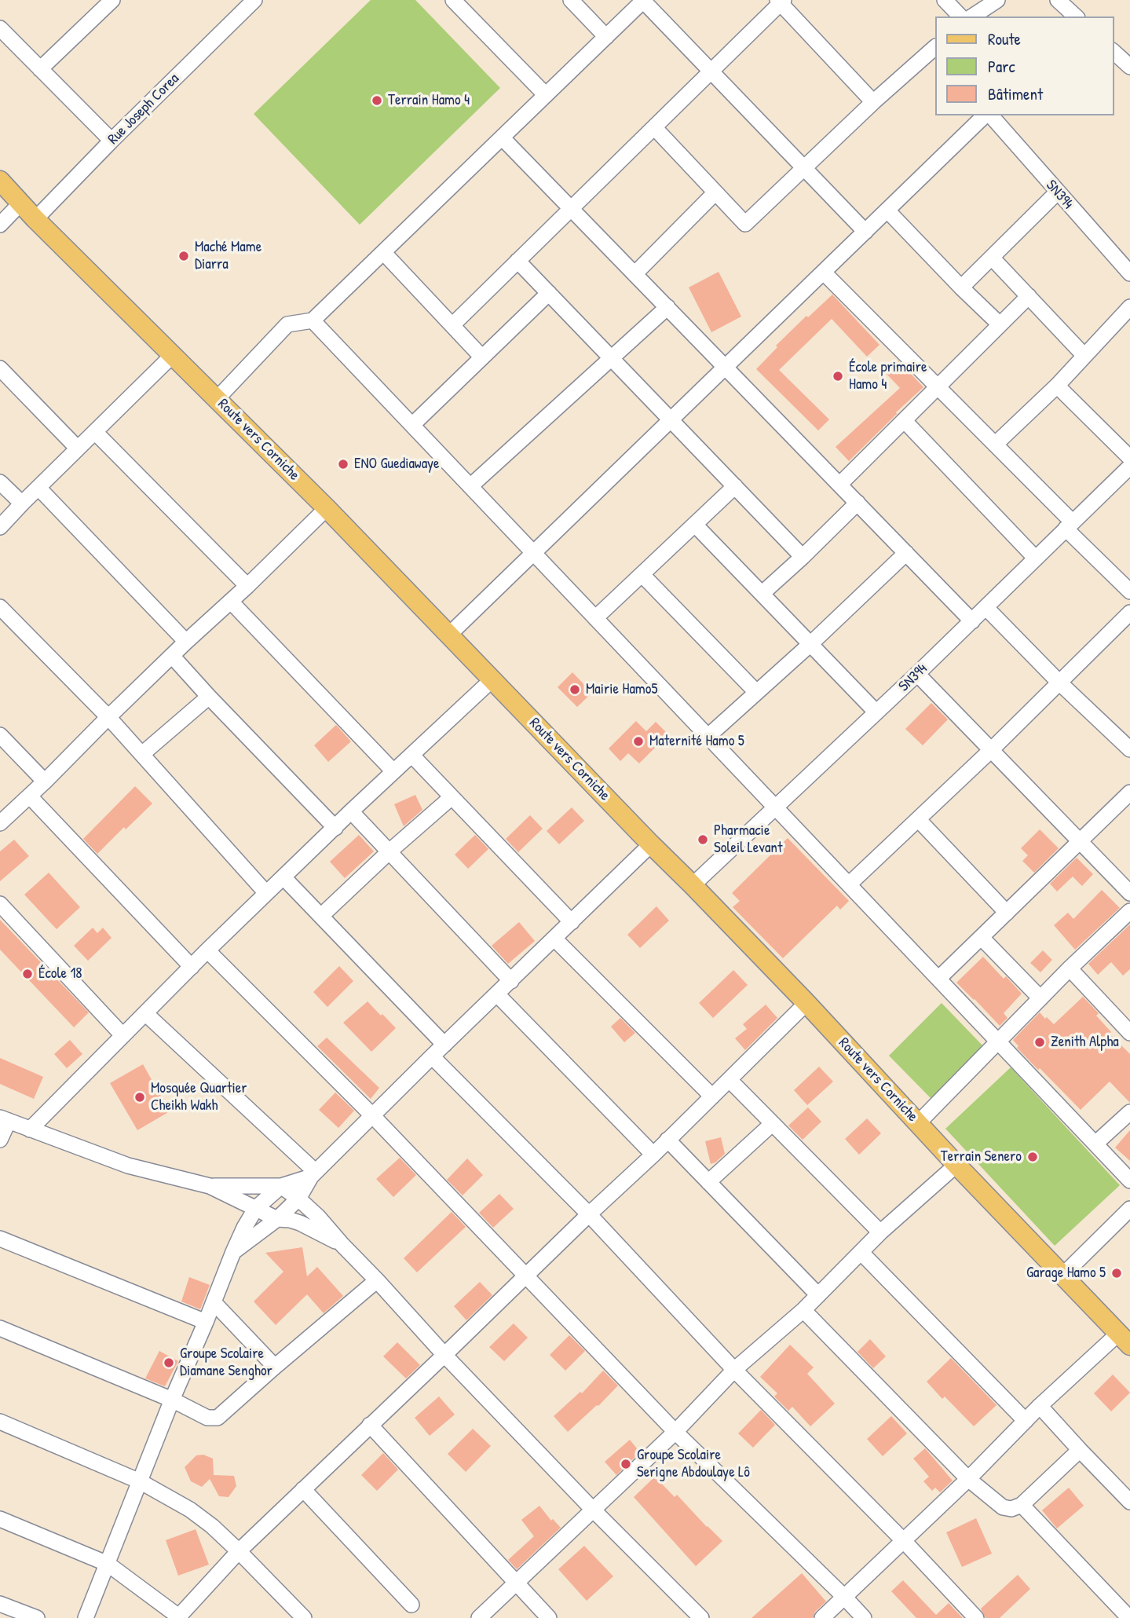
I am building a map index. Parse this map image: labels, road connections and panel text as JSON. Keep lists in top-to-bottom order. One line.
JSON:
{"streets":{"main road":["Route vers Corniche"],"street":["Rue Joseph Corea","SN394"]},"crossings":[["Rue Joseph Corea","Route vers Corniche"],["SN394","Route vers Corniche"]],"places":["Terrain Hamo 4","Maché Mame Diarra","École primaire Hamo 4","ENO Guediawaye","Mairie Hamo5","Maternité Hamo 5","Pharmacie Soleil Levant","École 18","Zenith Alpha","Mosquée Quartier Cheikh Wakh","Terrain Senero","Garage Hamo 5","Groupe Scolaire Diamane Senghor","Groupe Scolaire Serigne Abdoulaye Lô"],"legend":["Route","Parc","Bâtiment"]}
